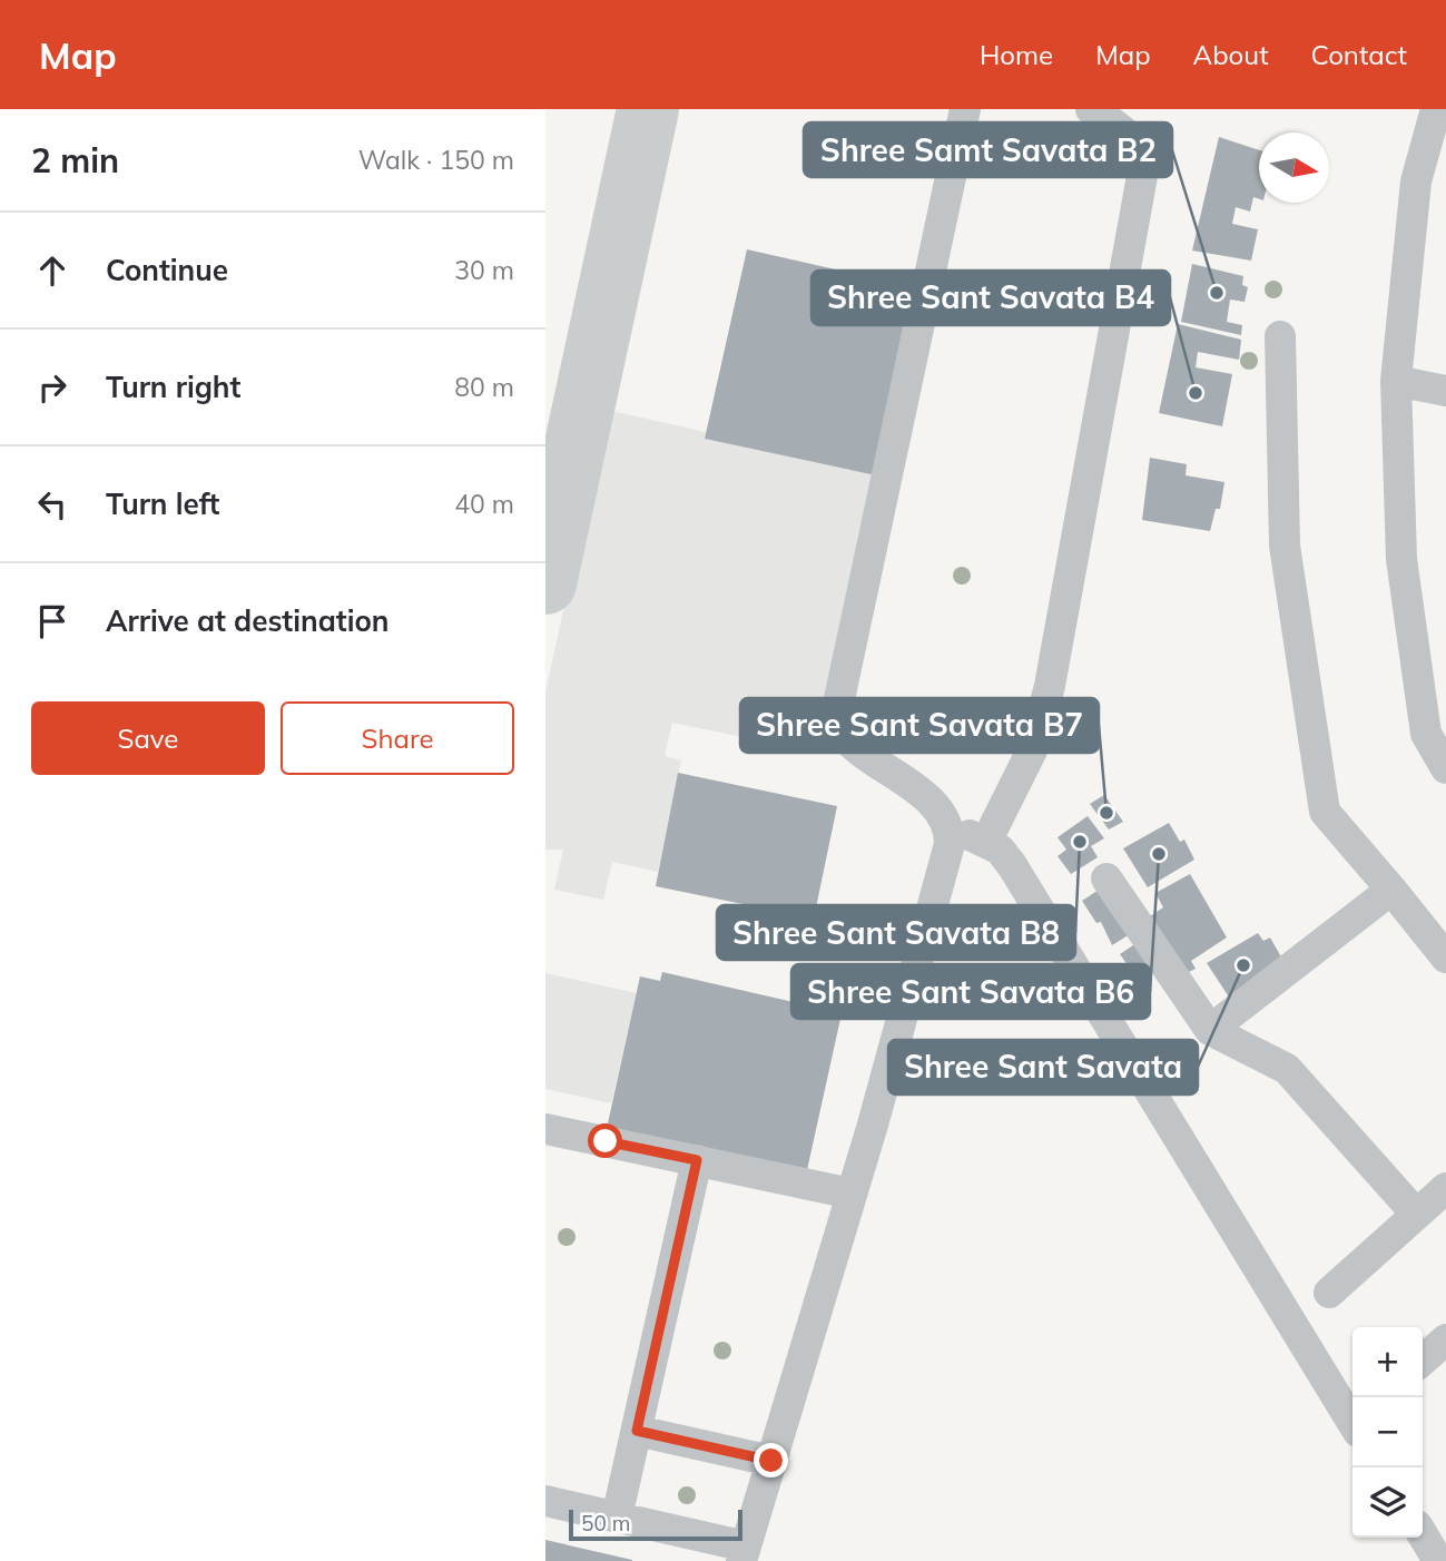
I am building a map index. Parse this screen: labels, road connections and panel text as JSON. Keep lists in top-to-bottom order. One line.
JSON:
{"places":["Shree Samt Savata B2","Shree Sant Savata B4","Shree Sant Savata B7","Shree Sant Savata B8","Shree Sant Savata B6","Shree Sant Savata"],"scale_bar":"50 m","north":"right","page":{"header":"Map","nav":["Home","Map","About","Contact"],"heading":["2 min","Walk · 150 m"],"list":[["Continue","30 m"],["Turn right","80 m"],["Turn left","40 m"],"Arrive at destination"],"buttons":["Save","Share"],"map_buttons":["+","−"],"scale":"50 m"}}
